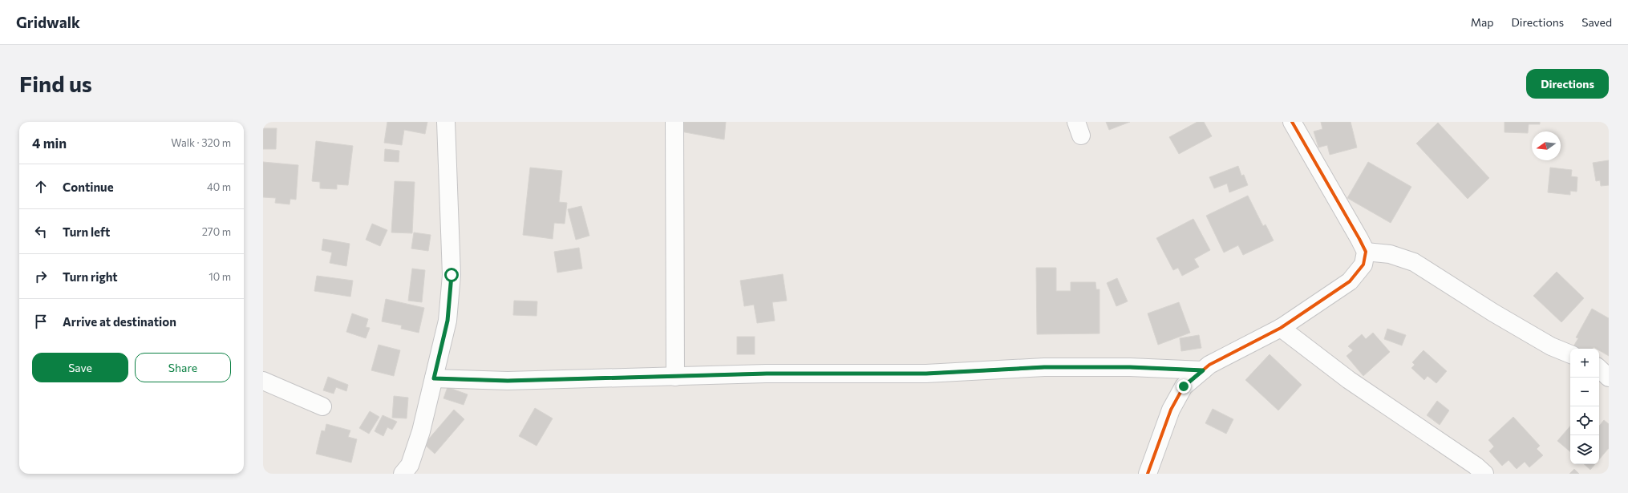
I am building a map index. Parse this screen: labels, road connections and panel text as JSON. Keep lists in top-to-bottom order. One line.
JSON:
{"north":"left","page":{"header":"Gridwalk","nav":["Map","Directions","Saved"],"buttons":["Directions",["Save","Share"]],"title":"Find us","heading":["4 min","Walk · 320 m"],"list":[["Continue","40 m"],["Turn left","270 m"],["Turn right","10 m"],"Arrive at destination"],"map_buttons":["+","−"]}}
